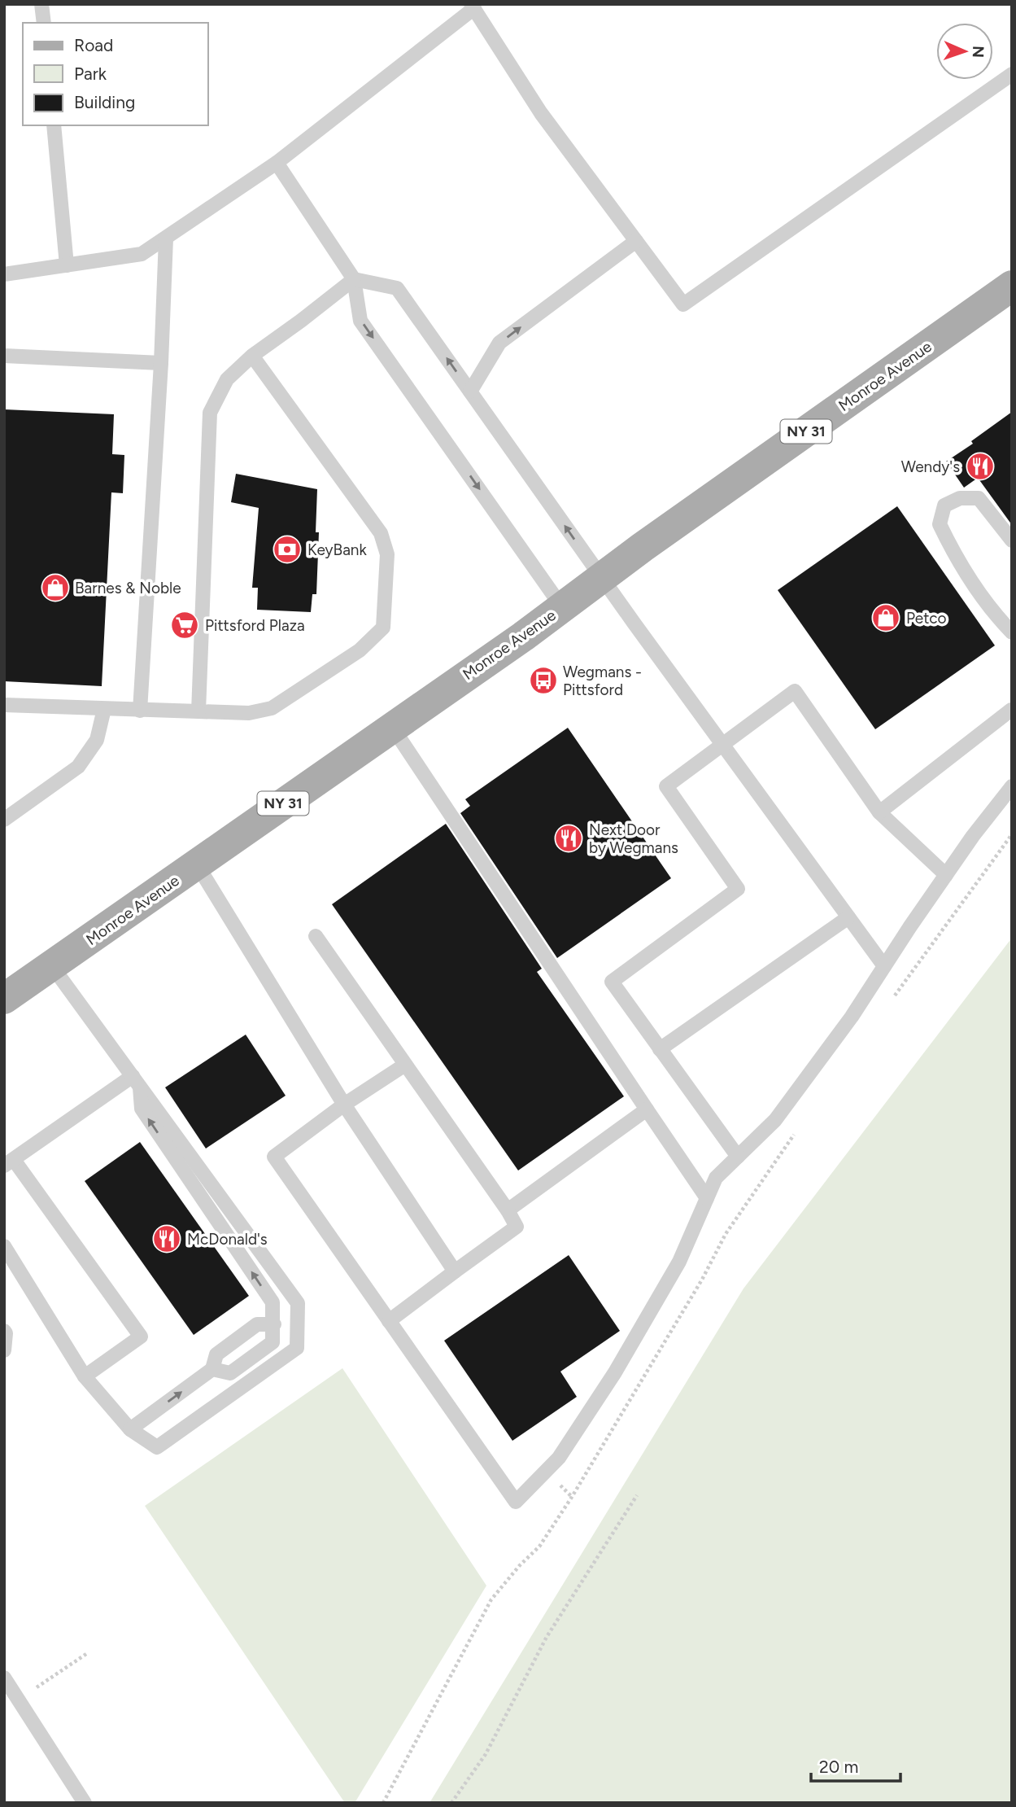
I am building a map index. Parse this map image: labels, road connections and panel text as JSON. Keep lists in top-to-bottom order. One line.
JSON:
{"streets":{"main road":["Monroe Avenue","NY 31"]},"places":{"restaurant":["Wendy's","Next Door by Wegmans","McDonald's"],"bank":["KeyBank"],"shop":["Barnes & Noble","Petco"],"supermarket":["Pittsford Plaza"],"bus stop":["Wegmans - Pittsford"]},"legend":["Road","Park","Building"],"scale_bar":"20 m","north":"right"}
